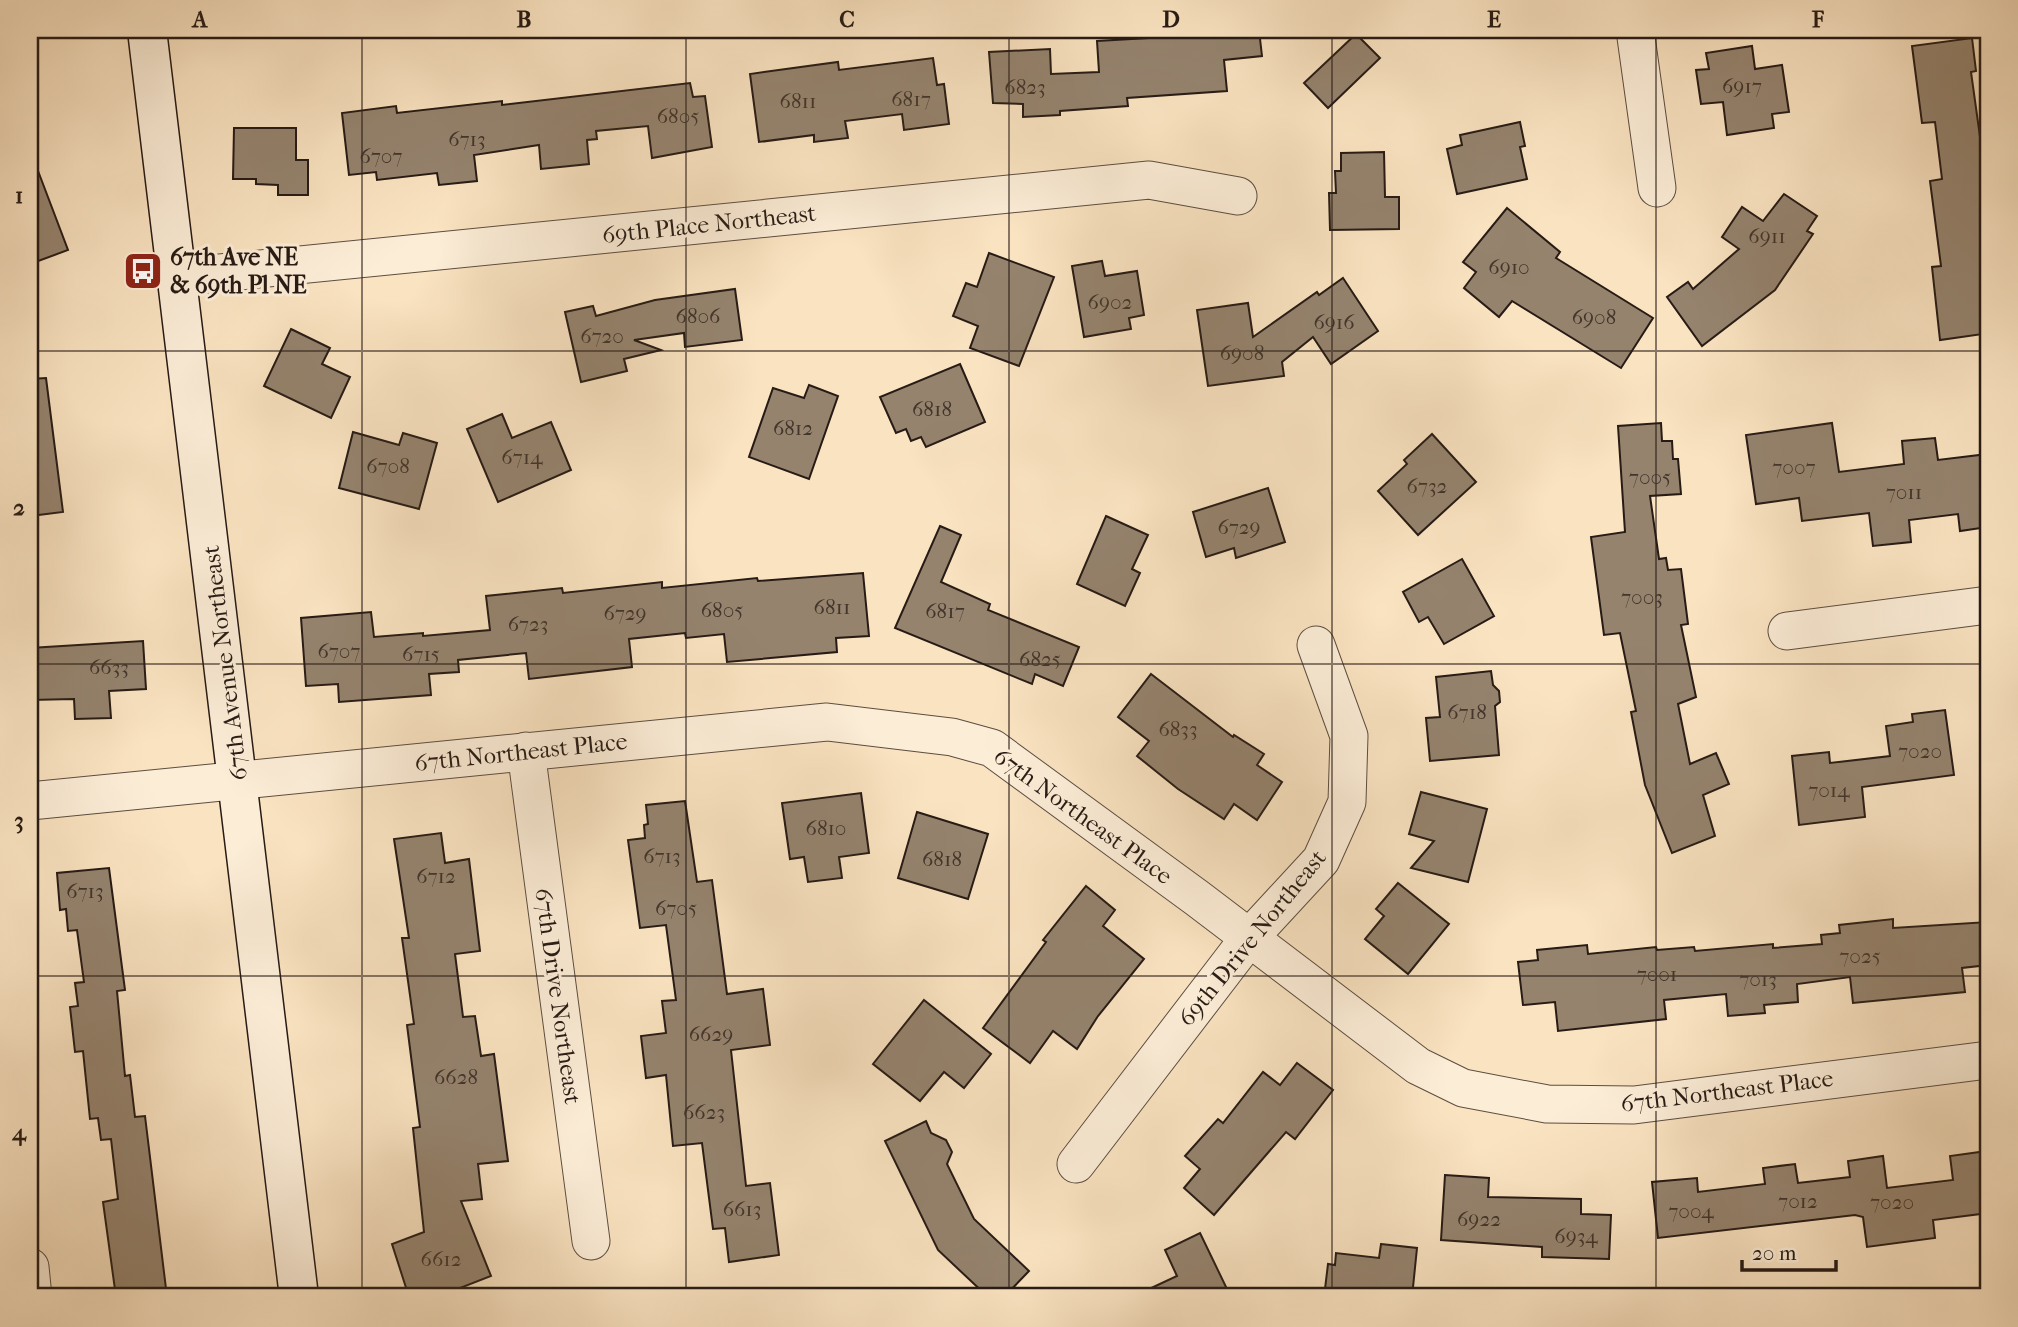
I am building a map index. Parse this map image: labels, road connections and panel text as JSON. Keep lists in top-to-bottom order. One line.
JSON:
{"streets":{"main road":["67th Avenue Northeast"],"street":["69th Place Northeast","67th Northeast Place","69th Drive Northeast","67th Drive Northeast"]},"crossings":[["69th Place Northeast","67th Avenue Northeast"],["67th Avenue Northeast","67th Northeast Place"],["67th Northeast Place","69th Drive Northeast"],["67th Northeast Place","67th Drive Northeast"]],"places":{"bus stop":["67th Ave NE & 69th Pl NE"]},"house_numbers":["6917","6823","6817","6811","6805","6713","6707","6911","6910","6902","6806","6908","6916","6720","6908","6818","6812","6714","6708","7007","7005","6732","7011","6729","7003","6811","6805","6817","6729","6723","6707","6715","6825","6633","6718","6833","7020","7014","6810","6713","6818","6712","6713","6705","7025","7001","7013","6629","6628","6623","7012","7020","6613","7004","6922","6934","6612"],"scale_bar":"20 m","grid":{"columns":["A","B","C","D","E","F"],"rows":["1","2","3","4"]}}
